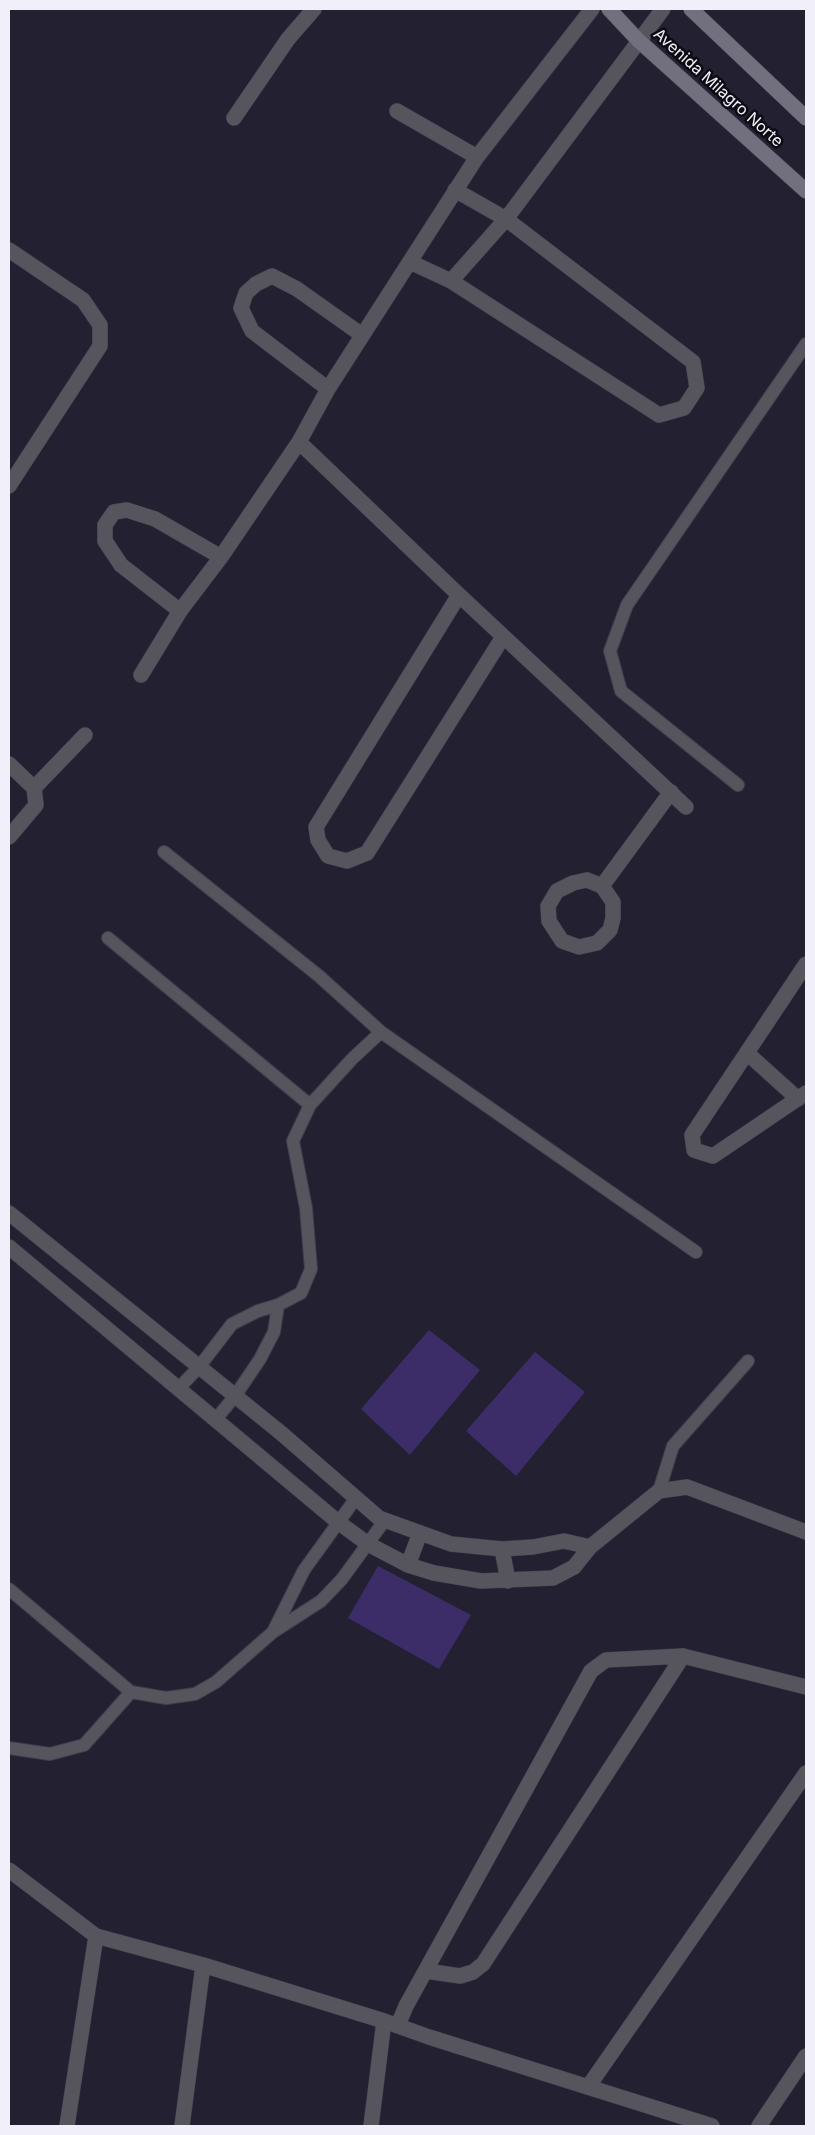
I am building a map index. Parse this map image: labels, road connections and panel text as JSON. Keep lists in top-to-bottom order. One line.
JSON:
{"streets":{"main road":["Avenida Milagro Norte"]}}
